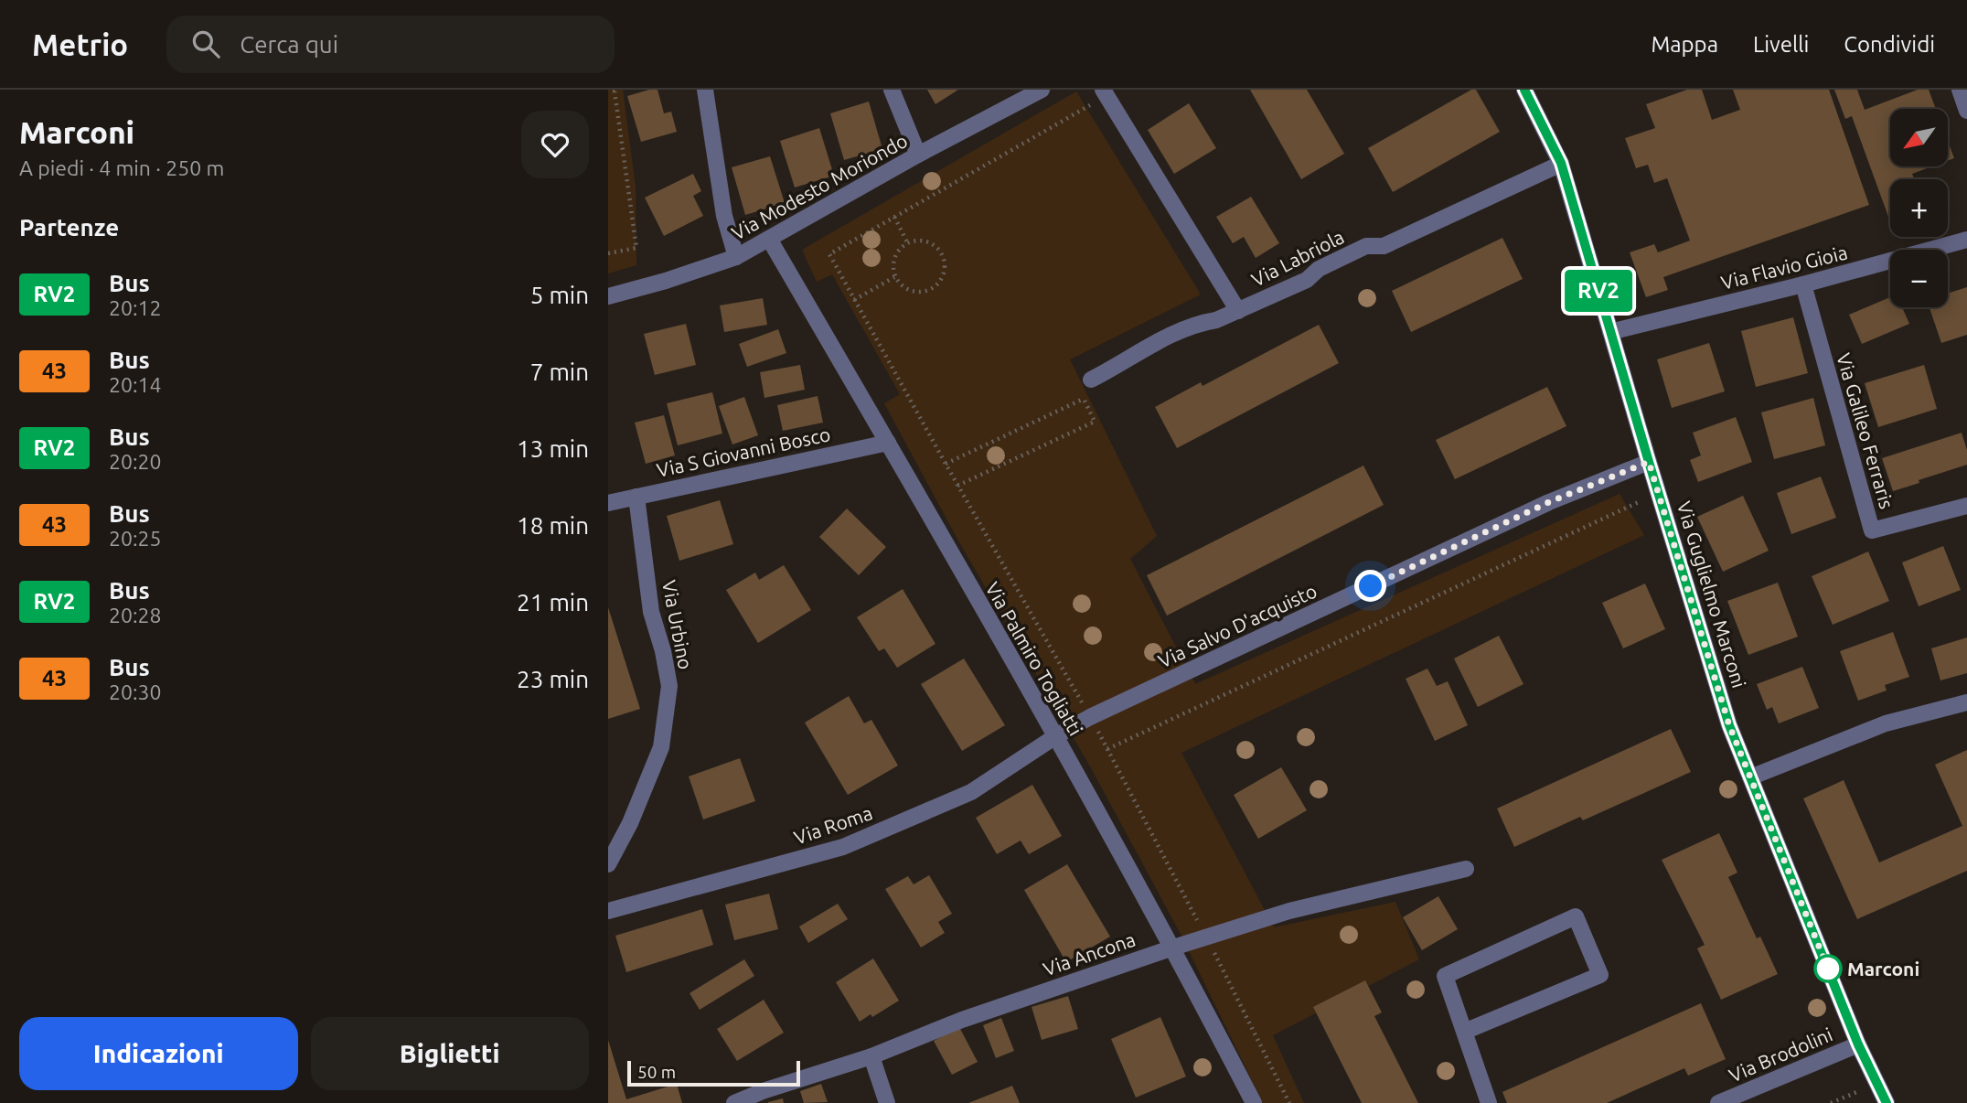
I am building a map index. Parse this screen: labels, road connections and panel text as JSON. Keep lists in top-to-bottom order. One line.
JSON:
{"streets":{"street":["Via Modesto Moriondo","Via Labriola","Via Flavio Gioia","Via Galileo Ferraris","Via S Giovanni Bosco","Via Guglielmo Marconi","Via Urbino","Via Salvo D'acquisto","Via Palmiro Togliatti","Via Roma","Via Ancona","Via Brodolini"]},"crossings":[["Via Modesto Moriondo","Via Palmiro Togliatti"],["Via Labriola","Via Guglielmo Marconi"],["Via Flavio Gioia","Via Galileo Ferraris"],["Via Flavio Gioia","Via Guglielmo Marconi"],["Via S Giovanni Bosco","Via Urbino"],["Via S Giovanni Bosco","Via Palmiro Togliatti"],["Via Guglielmo Marconi","Via Salvo D'acquisto"],["Via Guglielmo Marconi","Via Brodolini"],["Via Salvo D'acquisto","Via Palmiro Togliatti"],["Via Salvo D'acquisto","Via Roma"],["Via Palmiro Togliatti","Via Roma"],["Via Palmiro Togliatti","Via Ancona"]],"places":["Marconi"],"lines":["bus line RV2"],"scale_bar":"50 m","north":"bottom left","page":{"header":"Metrio","search":"Cerca qui","nav":["Mappa","Livelli","Condividi"],"heading":[["Marconi","A piedi · 4 min · 250 m"],"Partenze"],"on_map":"RV2","map_buttons":["+","−"],"list":[{"mark":"RV2","name":"Bus","note":"20:12","value":"5 min"},{"mark":"43","name":"Bus","note":"20:14","value":"7 min"},{"mark":"RV2","name":"Bus","note":"20:20","value":"13 min"},{"mark":"43","name":"Bus","note":"20:25","value":"18 min"},{"mark":"RV2","name":"Bus","note":"20:28","value":"21 min"},{"mark":"43","name":"Bus","note":"20:30","value":"23 min"}],"buttons":["Indicazioni","Biglietti"],"scale":"50 m"}}
